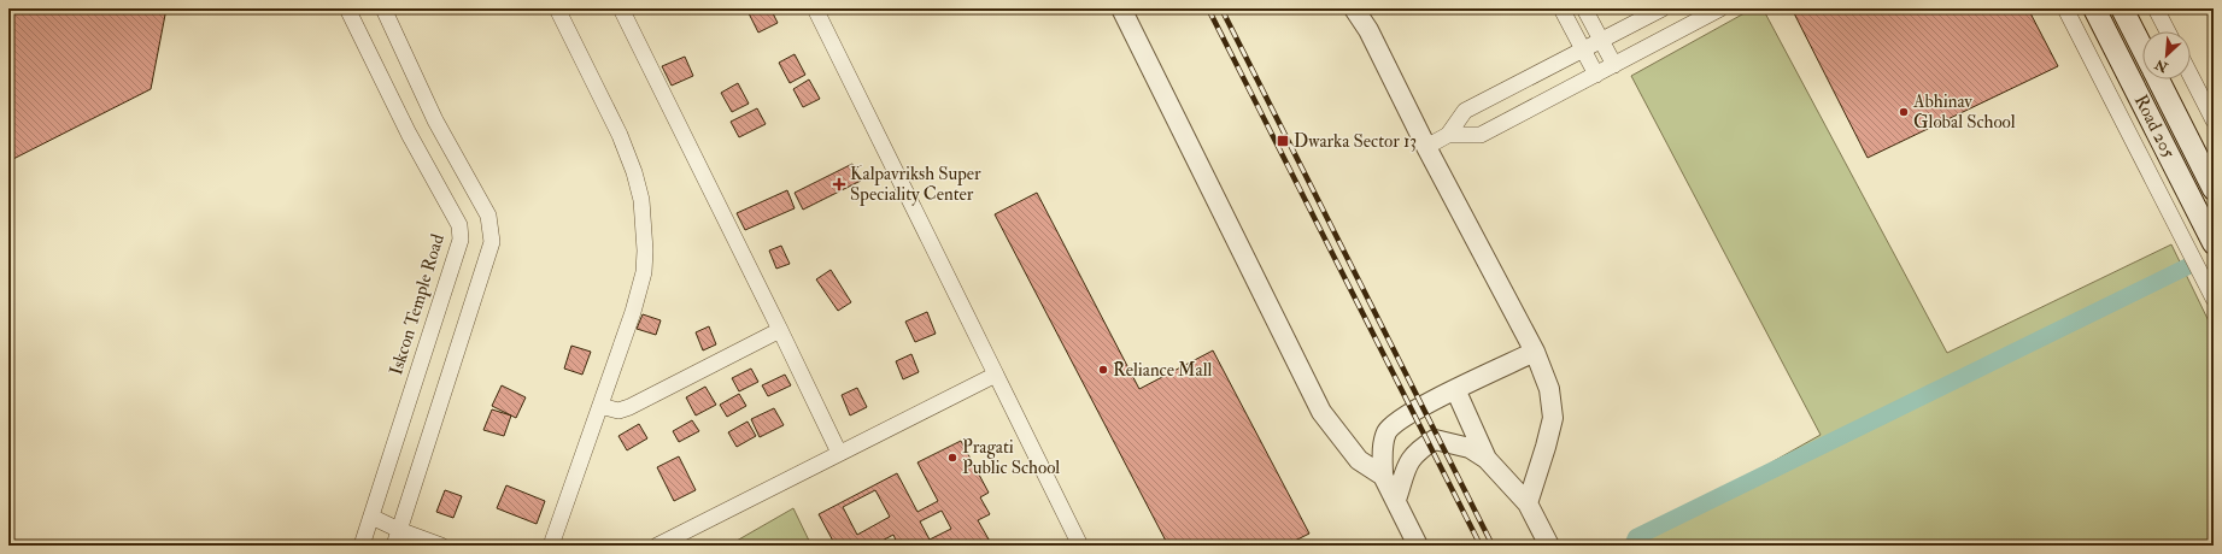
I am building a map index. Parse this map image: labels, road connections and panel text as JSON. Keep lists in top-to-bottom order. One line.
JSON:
{"streets":{"main road":["Road 205"],"street":["Iskcon Temple Road"]},"places":{"other":["Abhinav Global School","Reliance Mall","Pragati Public School"],"transit":["Dwarka Sector 13"],"health":["Kalpavriksh Super Speciality Center"]},"north":"bottom left"}
